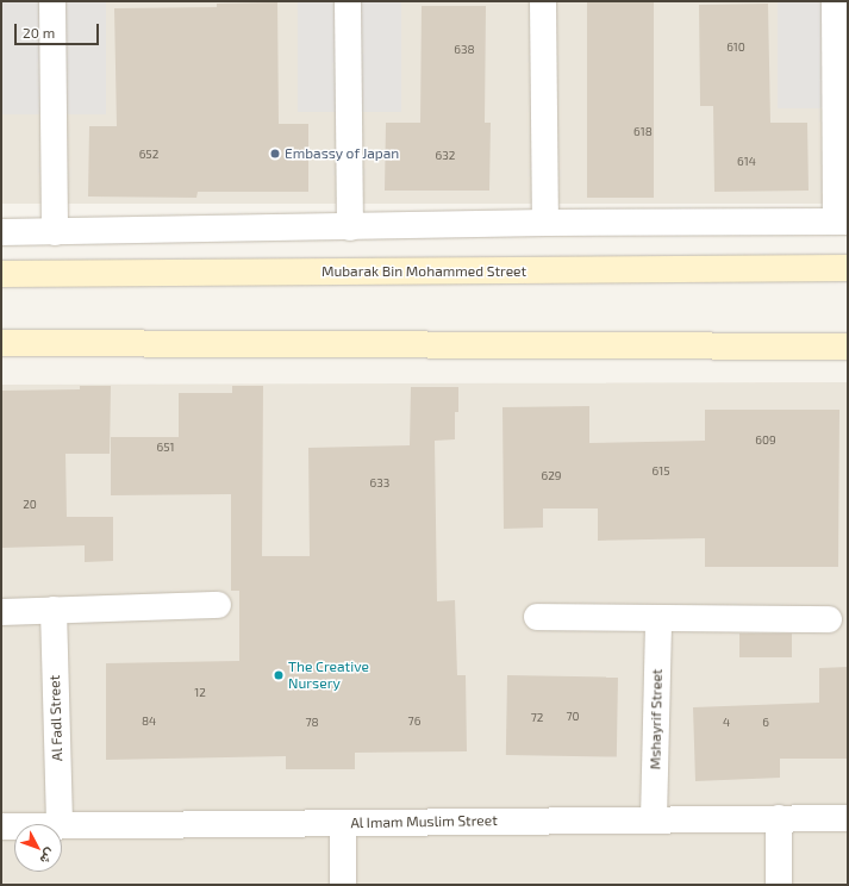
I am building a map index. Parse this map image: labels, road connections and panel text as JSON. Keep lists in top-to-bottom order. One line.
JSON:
{"streets":{"main road":["Mubarak Bin Mohammed Street"],"street":["Al Fadl Street","Mshayrif Street","Al Imam Muslim Street"]},"crossings":[["Mshayrif Street","Al Imam Muslim Street"]],"places":["Embassy of Japan","The Creative Nursery"],"house_numbers":["610","638","618","652","632","614","609","651","615","629","633","20","12","70","72","84","76","78","4","6"],"scale_bar":"20 m","north":"bottom right"}
